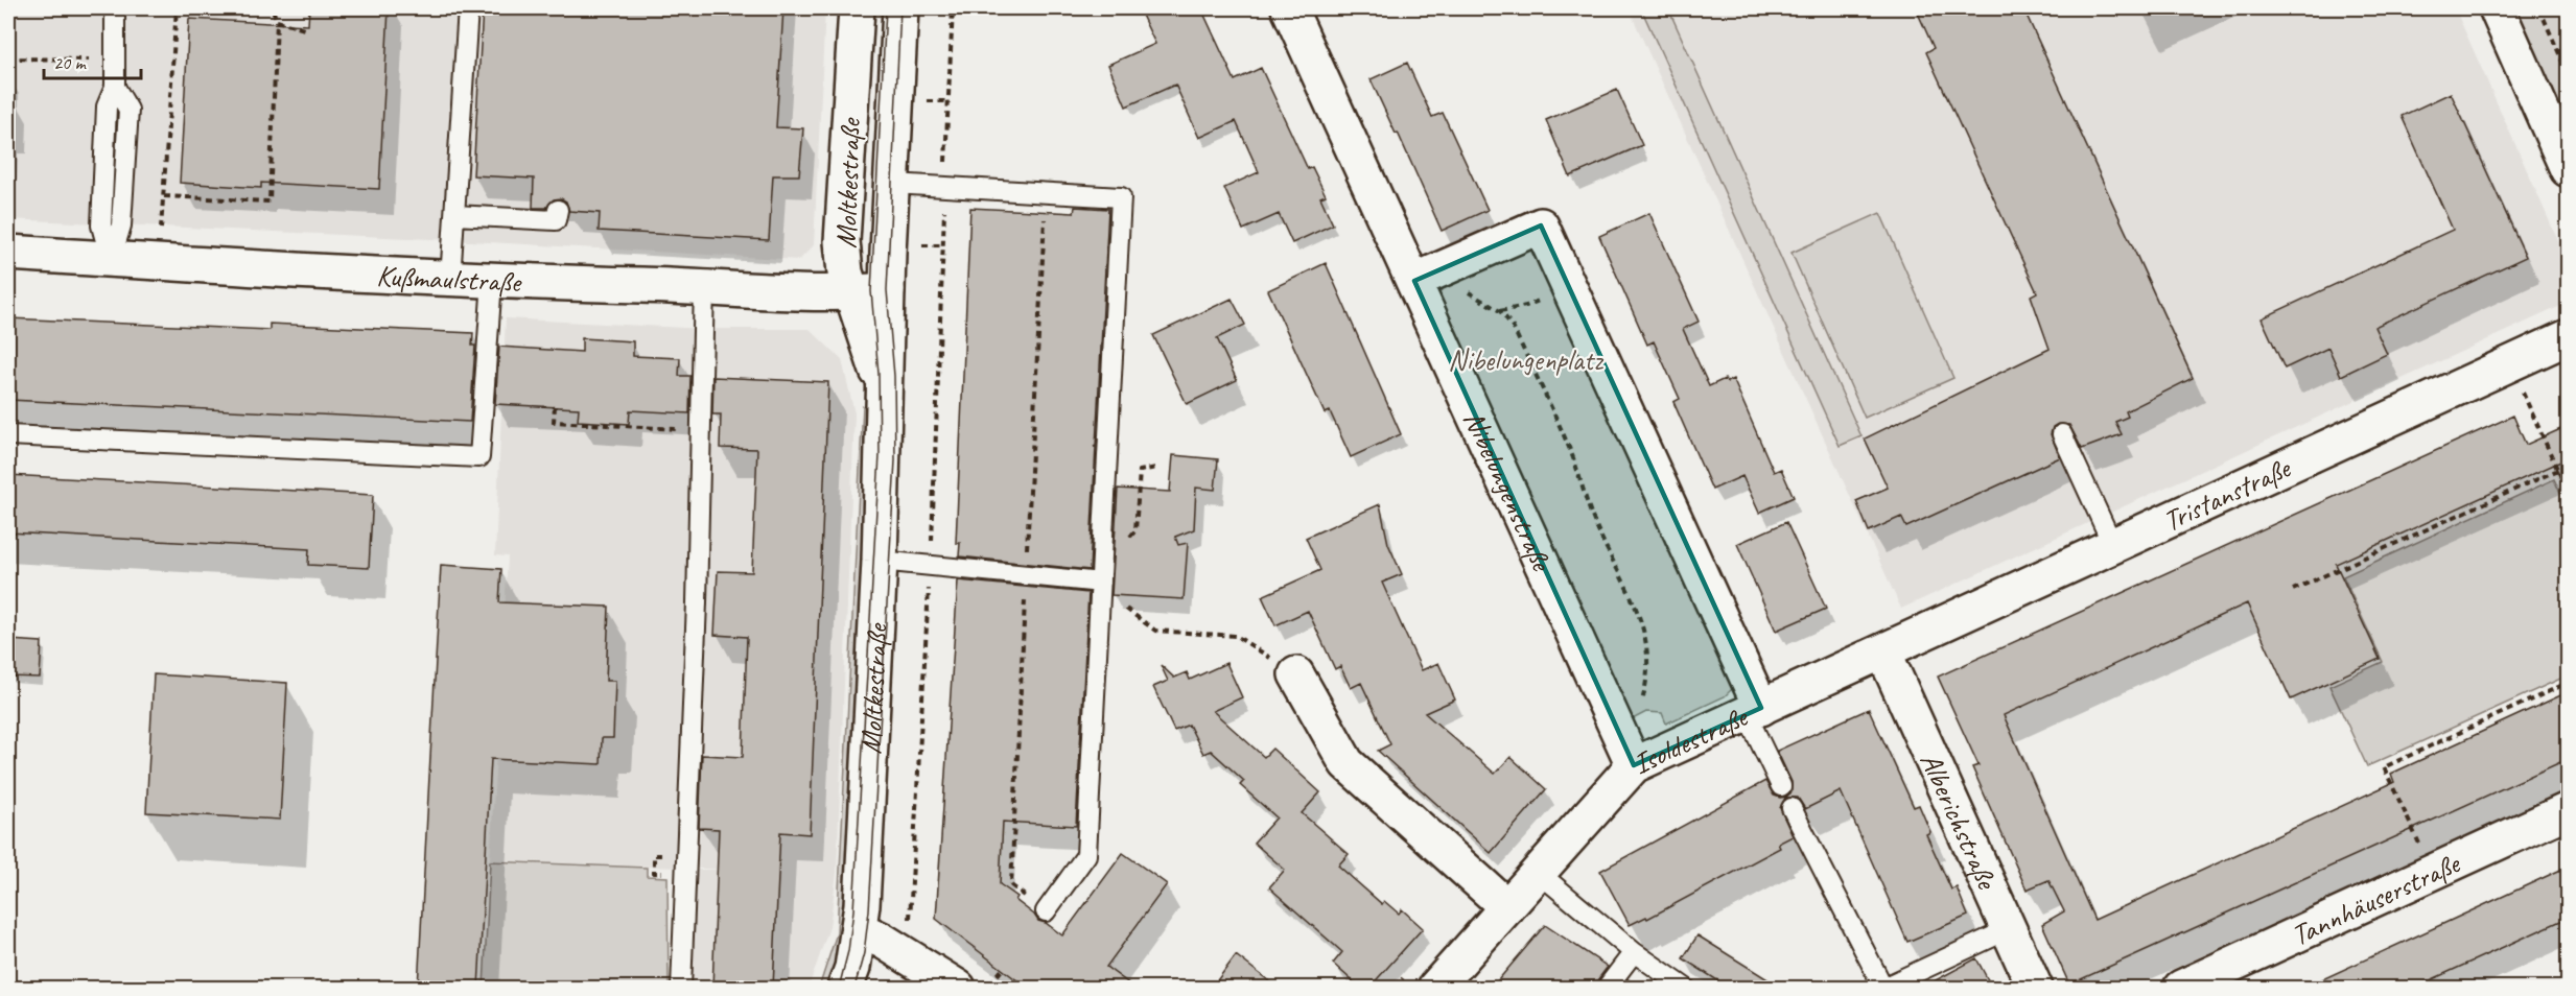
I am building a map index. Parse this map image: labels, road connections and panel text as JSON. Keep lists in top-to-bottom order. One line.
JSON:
{"streets":{"street":["Moltkestraße","Kußmaulstraße","Nibelungenstraße","Tristanstraße","Isoldestraße","Alberichstraße","Tannhäuserstraße"]},"crossings":[["Moltkestraße","Kußmaulstraße"],["Nibelungenstraße","Isoldestraße"],["Tristanstraße","Isoldestraße"],["Tristanstraße","Alberichstraße"],["Isoldestraße","Alberichstraße"]],"parks":["Nibelungenplatz"],"scale_bar":"20 m"}
